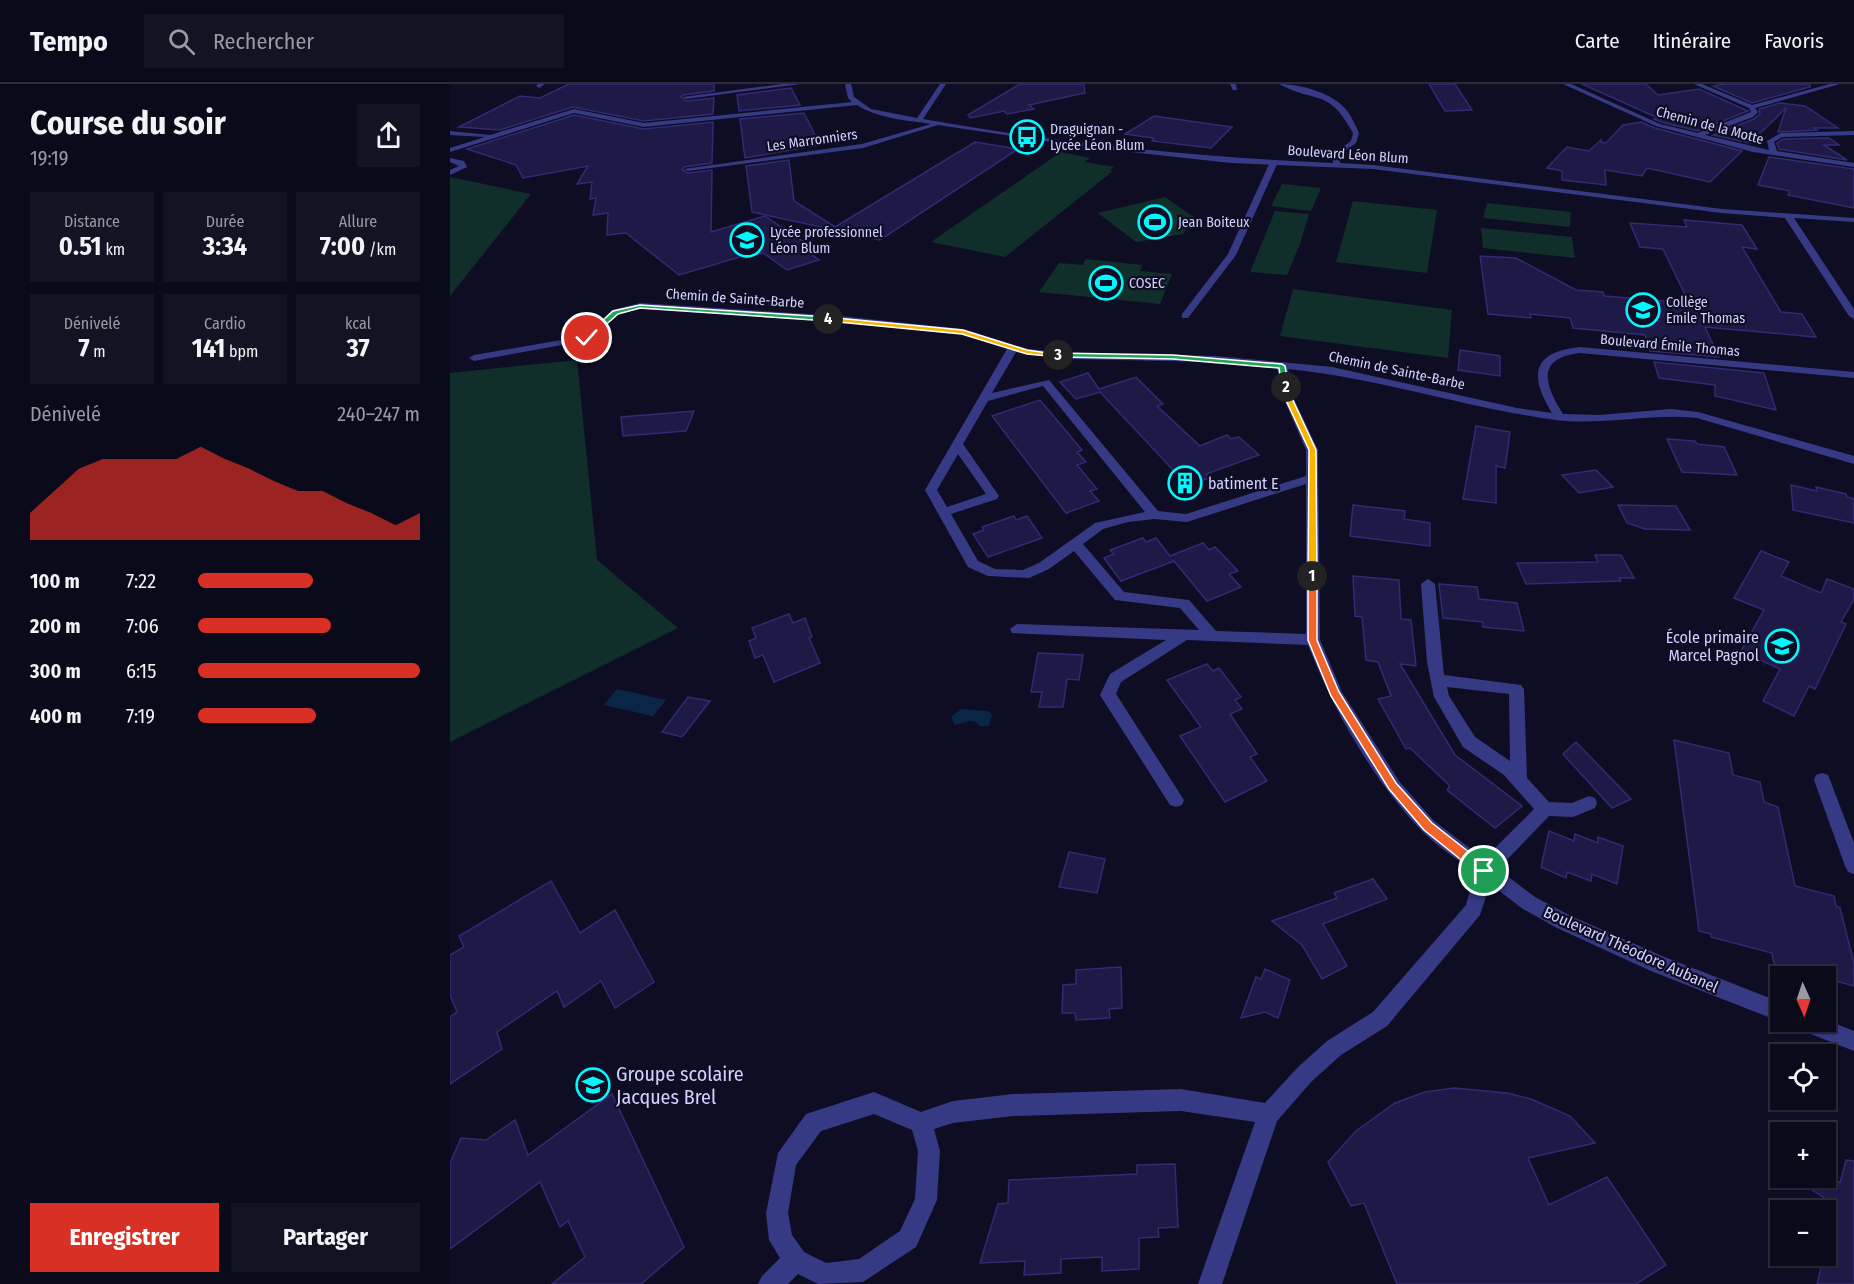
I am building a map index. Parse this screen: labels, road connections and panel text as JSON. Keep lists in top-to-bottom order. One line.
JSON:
{"streets":{"street":["Chemin de la Motte","Les Marronniers","Boulevard Léon Blum","Chemin de Sainte-Barbe","Boulevard Émile Thomas","Boulevard Théodore Aubanel"]},"crossings":[["Les Marronniers","Boulevard Léon Blum"],["Chemin de Sainte-Barbe","Boulevard Émile Thomas"],["Chemin de Sainte-Barbe","Boulevard Théodore Aubanel"]],"places":{"bus stop":["Draguignan - Lycée Léon Blum"],"sports":["Jean Boiteux","COSEC"],"school or university":["Lycée professionnel Léon Blum","Collège Emile Thomas","École primaire Marcel Pagnol","Groupe scolaire Jacques Brel"],"building":["batiment E"]},"north":"bottom","page":{"header":"Tempo","search":"Rechercher","nav":["Carte","Itinéraire","Favoris"],"heading":["Course du soir","19:19"],"stats":[["Distance","0.51 km"],["Durée","3:34"],["Allure","7:00 /km"],["Dénivelé","7 m"],["Cardio","141 bpm"],["kcal","37"]],"pins":["4","3","2","1"],"chart":["Dénivelé","240–247 m"],"list":[{"name":"100 m","note":"7:22"},{"name":"200 m","note":"7:06"},{"name":"300 m","note":"6:15"},{"name":"400 m","note":"7:19"}],"map_buttons":["+","−"],"buttons":["Enregistrer","Partager"]}}
